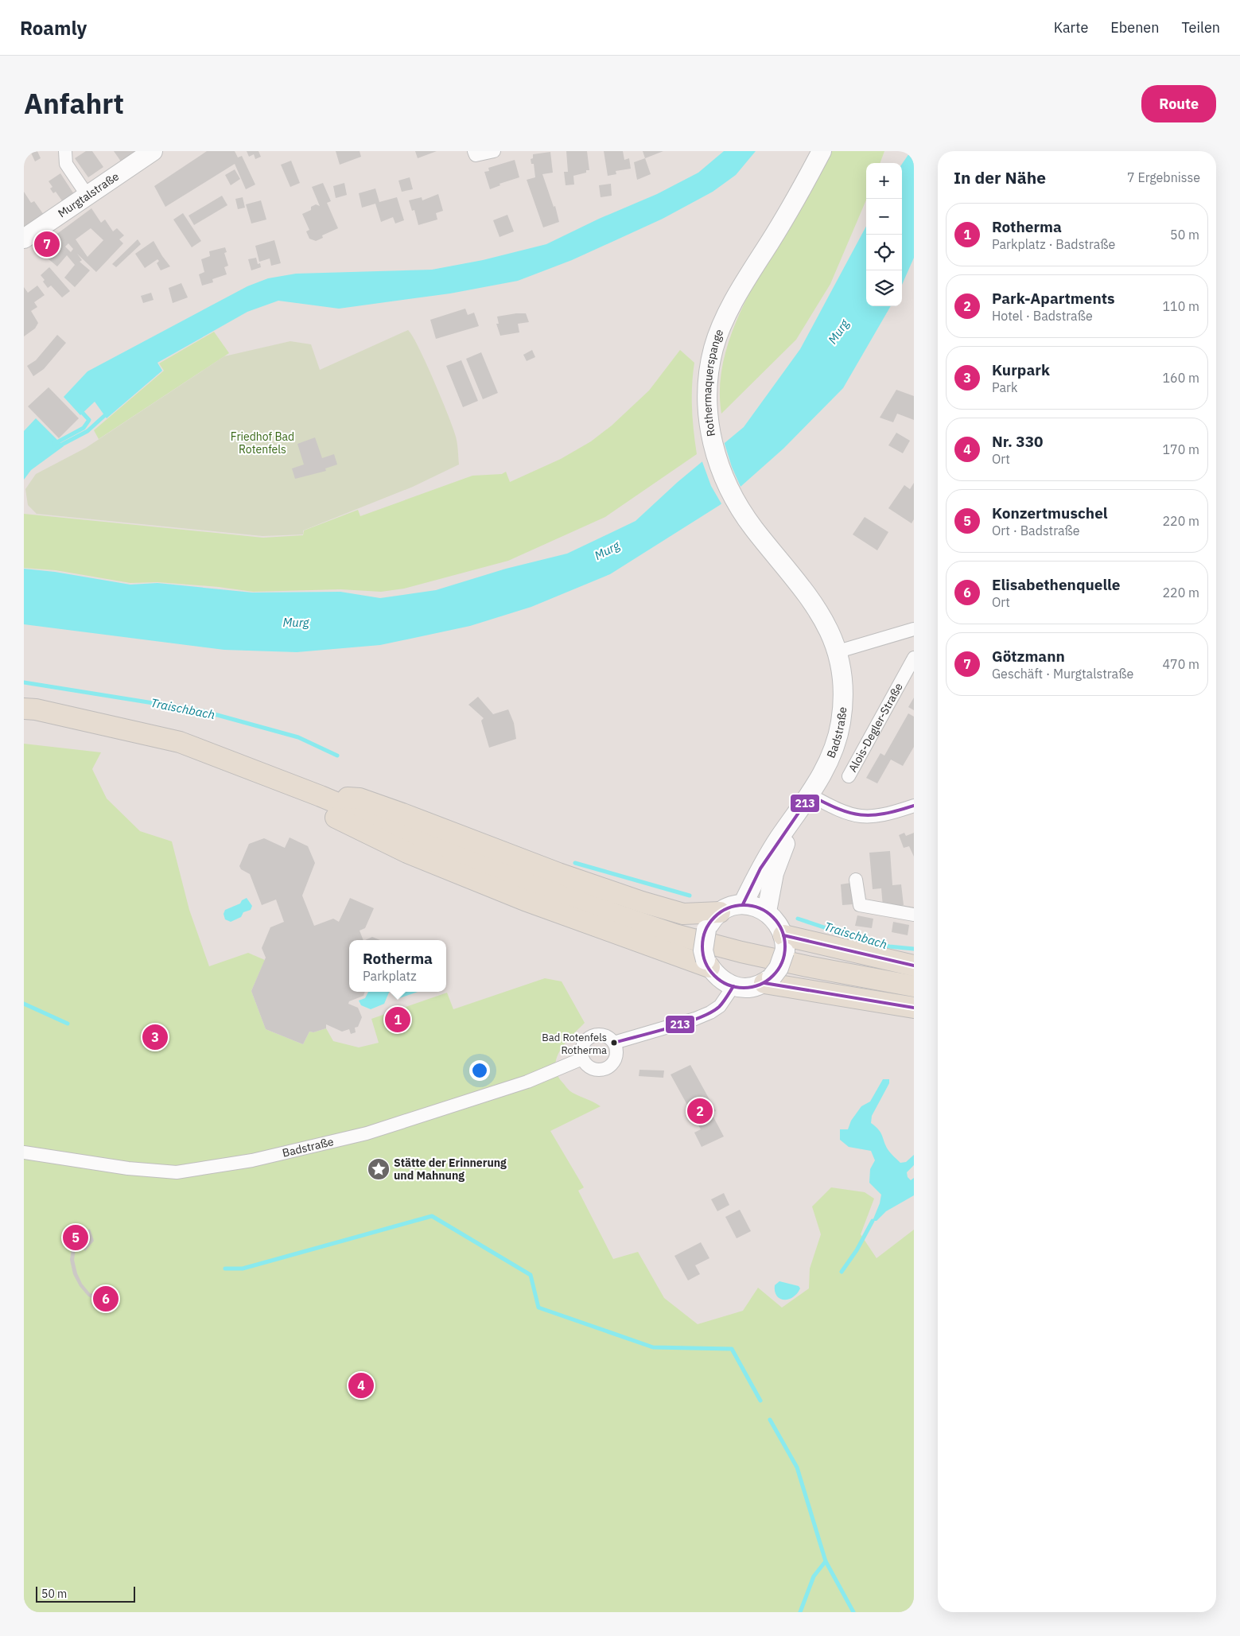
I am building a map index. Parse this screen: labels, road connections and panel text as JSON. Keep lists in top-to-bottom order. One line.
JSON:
{"streets":{"street":["Murgtalstraße","Rothermaquerspange","Alois-Degler-Straße","Badstraße"]},"crossings":[["Rothermaquerspange","Badstraße"]],"water":["Murg","Traischbach"],"parks":["Friedhof Bad Rotenfels"],"places":{"other":["Bad Rotenfels Rotherma"],"place":["Stätte der Erinnerung und Mahnung"]},"lines":["transit line 213"],"scale_bar":"50 m","page":{"header":"Roamly","nav":["Karte","Ebenen","Teilen"],"title":"Anfahrt","buttons":"Route","heading":["In der Nähe","7 Ergebnisse"],"map_buttons":["+","−"],"list":[{"mark":"1","name":"Rotherma","note":"Parkplatz · Badstraße","value":"50 m"},{"mark":"2","name":"Park-Apartments","note":"Hotel · Badstraße","value":"110 m"},{"mark":"3","name":"Kurpark","note":"Park","value":"160 m"},{"mark":"4","name":"Nr. 330","note":"Ort","value":"170 m"},{"mark":"5","name":"Konzertmuschel","note":"Ort · Badstraße","value":"220 m"},{"mark":"6","name":"Elisabethenquelle","note":"Ort","value":"220 m"},{"mark":"7","name":"Götzmann","note":"Geschäft · Murgtalstraße","value":"470 m"}],"pins":["7","1","3","2","5","6","4"],"popup":["Rotherma","Parkplatz"],"scale":"50 m"}}
